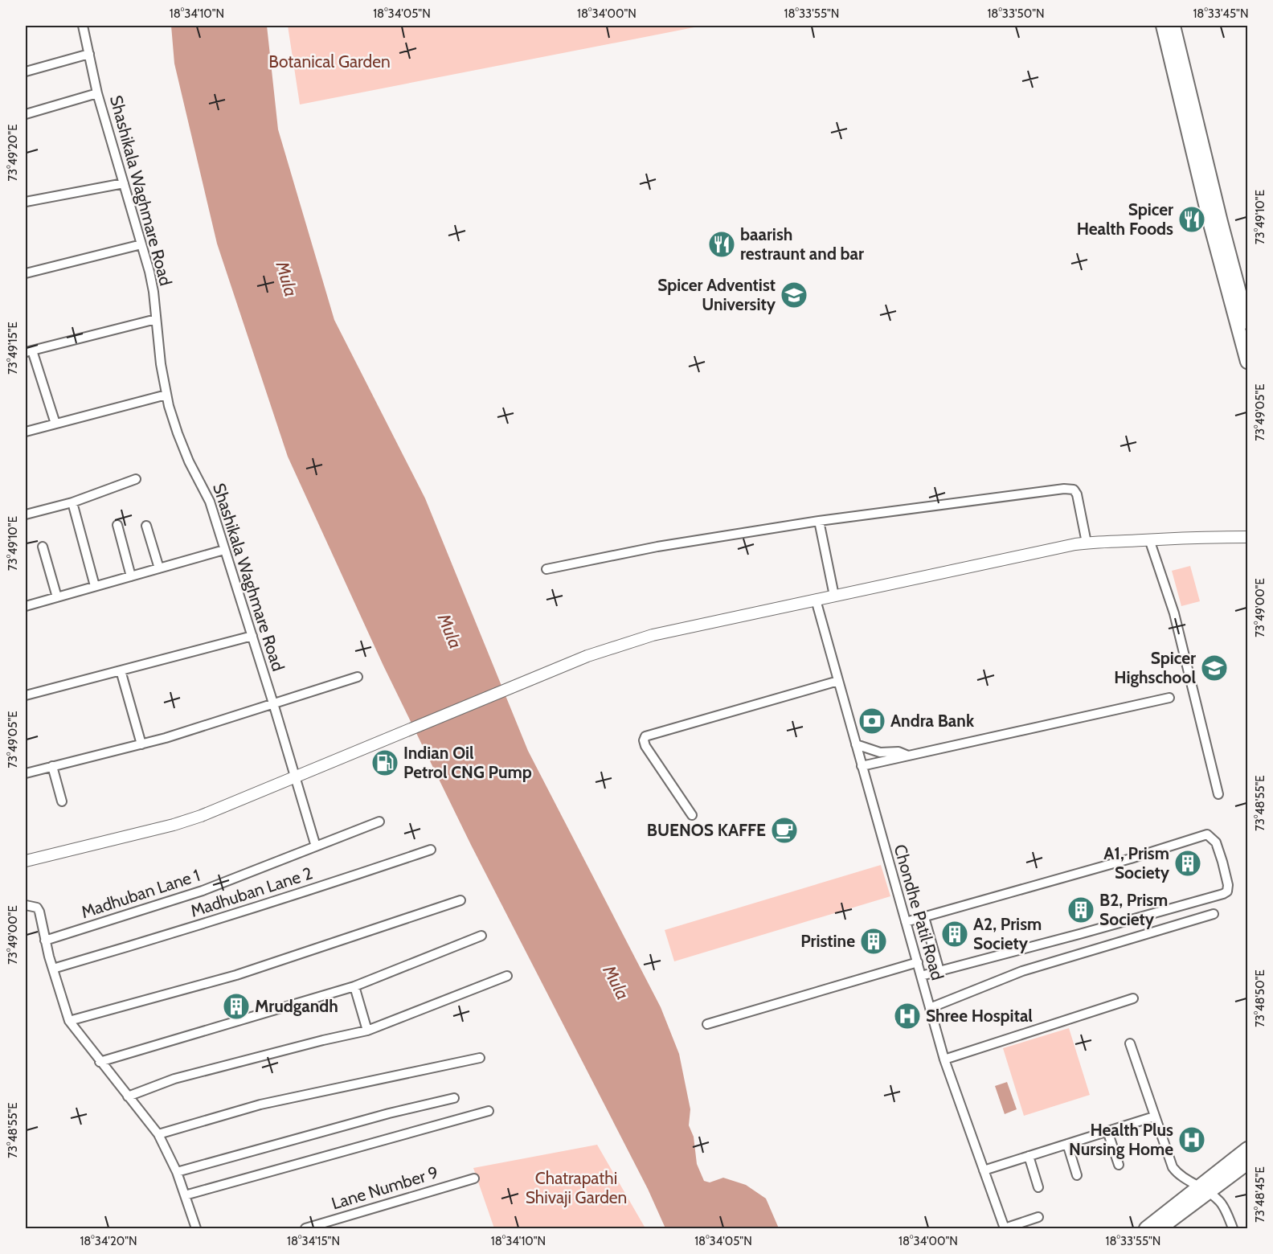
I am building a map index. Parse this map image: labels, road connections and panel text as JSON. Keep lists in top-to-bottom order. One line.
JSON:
{"streets":{"street":["Shashikala Waghmare Road","Madhuban Lane 2","Madhuban Lane 1","Chondhe Patil Road","Lane Number 9"]},"crossings":[["Shashikala Waghmare Road","Madhuban Lane 1"]],"water":["Mula"],"parks":["Botanical Garden","Chatrapathi Shivaji Garden"],"places":{"restaurant":["Spicer Health Foods","baarish restraunt and bar"],"school or university":["Spicer Adventist University","Spicer Highschool"],"bank":["Andra Bank"],"fuel station":["Indian Oil Petrol CNG Pump"],"cafe":["BUENOS KAFFE"],"building":["A1, Prism Society","B2, Prism Society","A2, Prism Society","Pristine","Mrudgandh"],"hospital":["Shree Hospital","Health Plus Nursing Home"]},"coordinates":["18°34'10\"N","18°34'05\"N","18°34'00\"N","18°33'55\"N","18°33'50\"N","18°33'45\"N","73°49'20\"E","73°49'10\"E","73°49'15\"E","73°49'05\"E","73°49'00\"E","73°48'55\"E","73°48'50\"E","73°48'45\"E","18°34'20\"N","18°34'15\"N"]}
